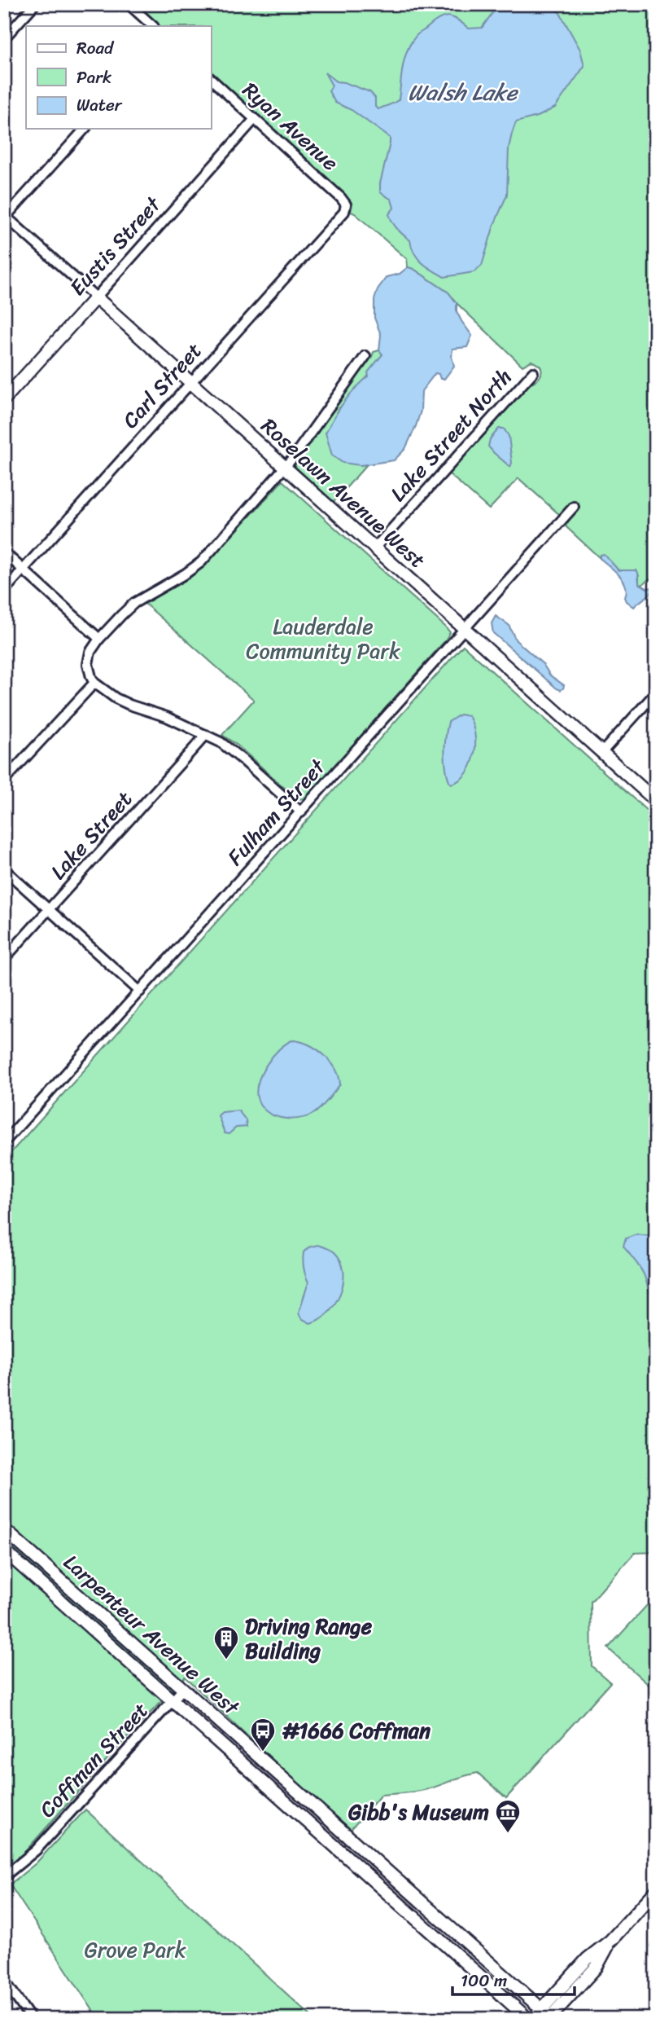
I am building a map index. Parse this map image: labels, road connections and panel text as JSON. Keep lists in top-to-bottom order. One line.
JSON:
{"streets":{"main road":["Eustis Street","Roselawn Avenue West","Larpenteur Avenue West"],"street":["Ryan Avenue","Carl Street","Lake Street North","Fulham Street","Lake Street","Coffman Street"]},"crossings":[["Ryan Avenue","Eustis Street"],["Ryan Avenue","Carl Street"],["Eustis Street","Roselawn Avenue West"],["Carl Street","Roselawn Avenue West"],["Lake Street North","Roselawn Avenue West"],["Roselawn Avenue West","Fulham Street"],["Larpenteur Avenue West","Coffman Street"]],"water":["Walsh Lake"],"parks":["Lauderdale Community Park","Grove Park"],"places":{"building":["Driving Range Building"],"bus stop":["#1666 Coffman"],"museum":["Gibb's Museum"]},"legend":["Road","Park","Water"],"scale_bar":"100 m"}
